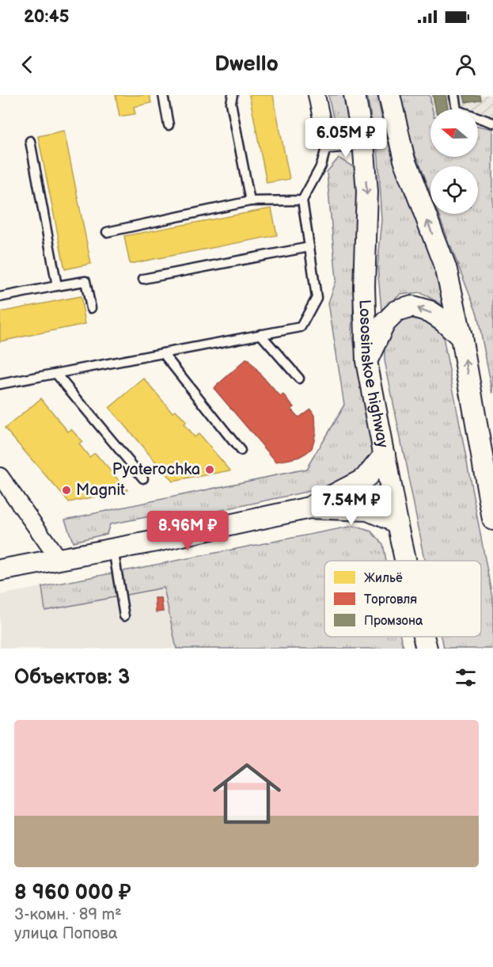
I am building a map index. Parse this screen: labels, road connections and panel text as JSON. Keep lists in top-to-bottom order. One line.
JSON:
{"streets":{"street":["Lososinskoe highway"]},"places":["Pyaterochka","Magnit"],"legend":["Жильё","Торговля","Промзона"],"north":"left","page":{"status":"20:45","header":"Dwello","price":["6.05M ₽","7.54M ₽","8.96M ₽"],"heading":"Объектов: 3","list":[{"name":"8 960 000 ₽","note":"3-комн. · 89 m² · улица Попова"}]}}
